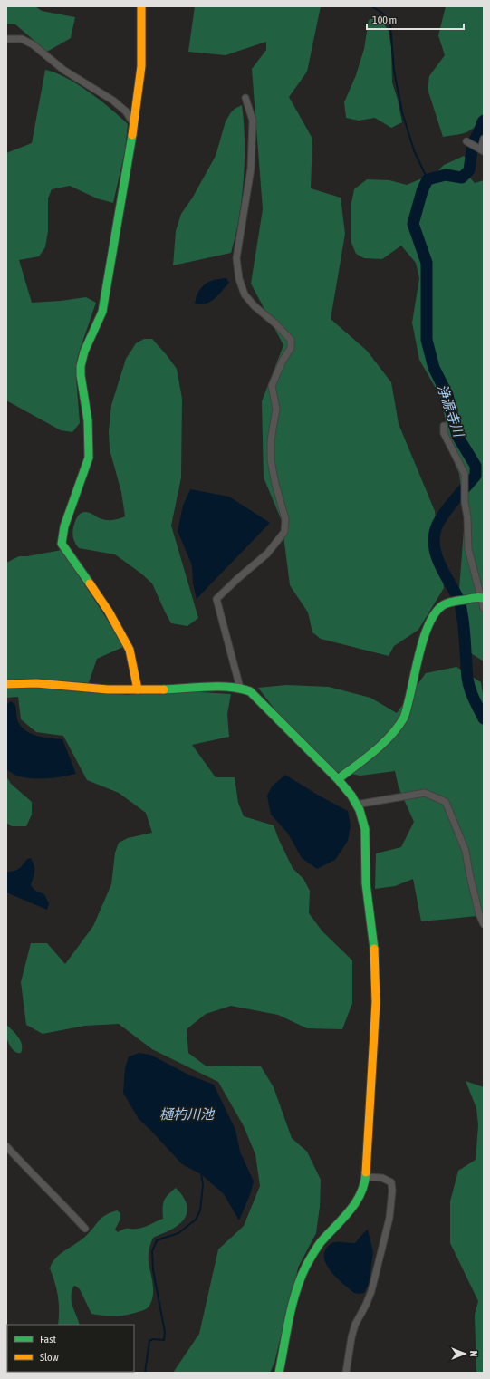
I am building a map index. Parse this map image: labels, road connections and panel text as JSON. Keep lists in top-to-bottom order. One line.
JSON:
{"water":["浄源寺川","樋杓川池"],"legend":["Fast","Slow"],"scale_bar":"100 m","north":"right"}
